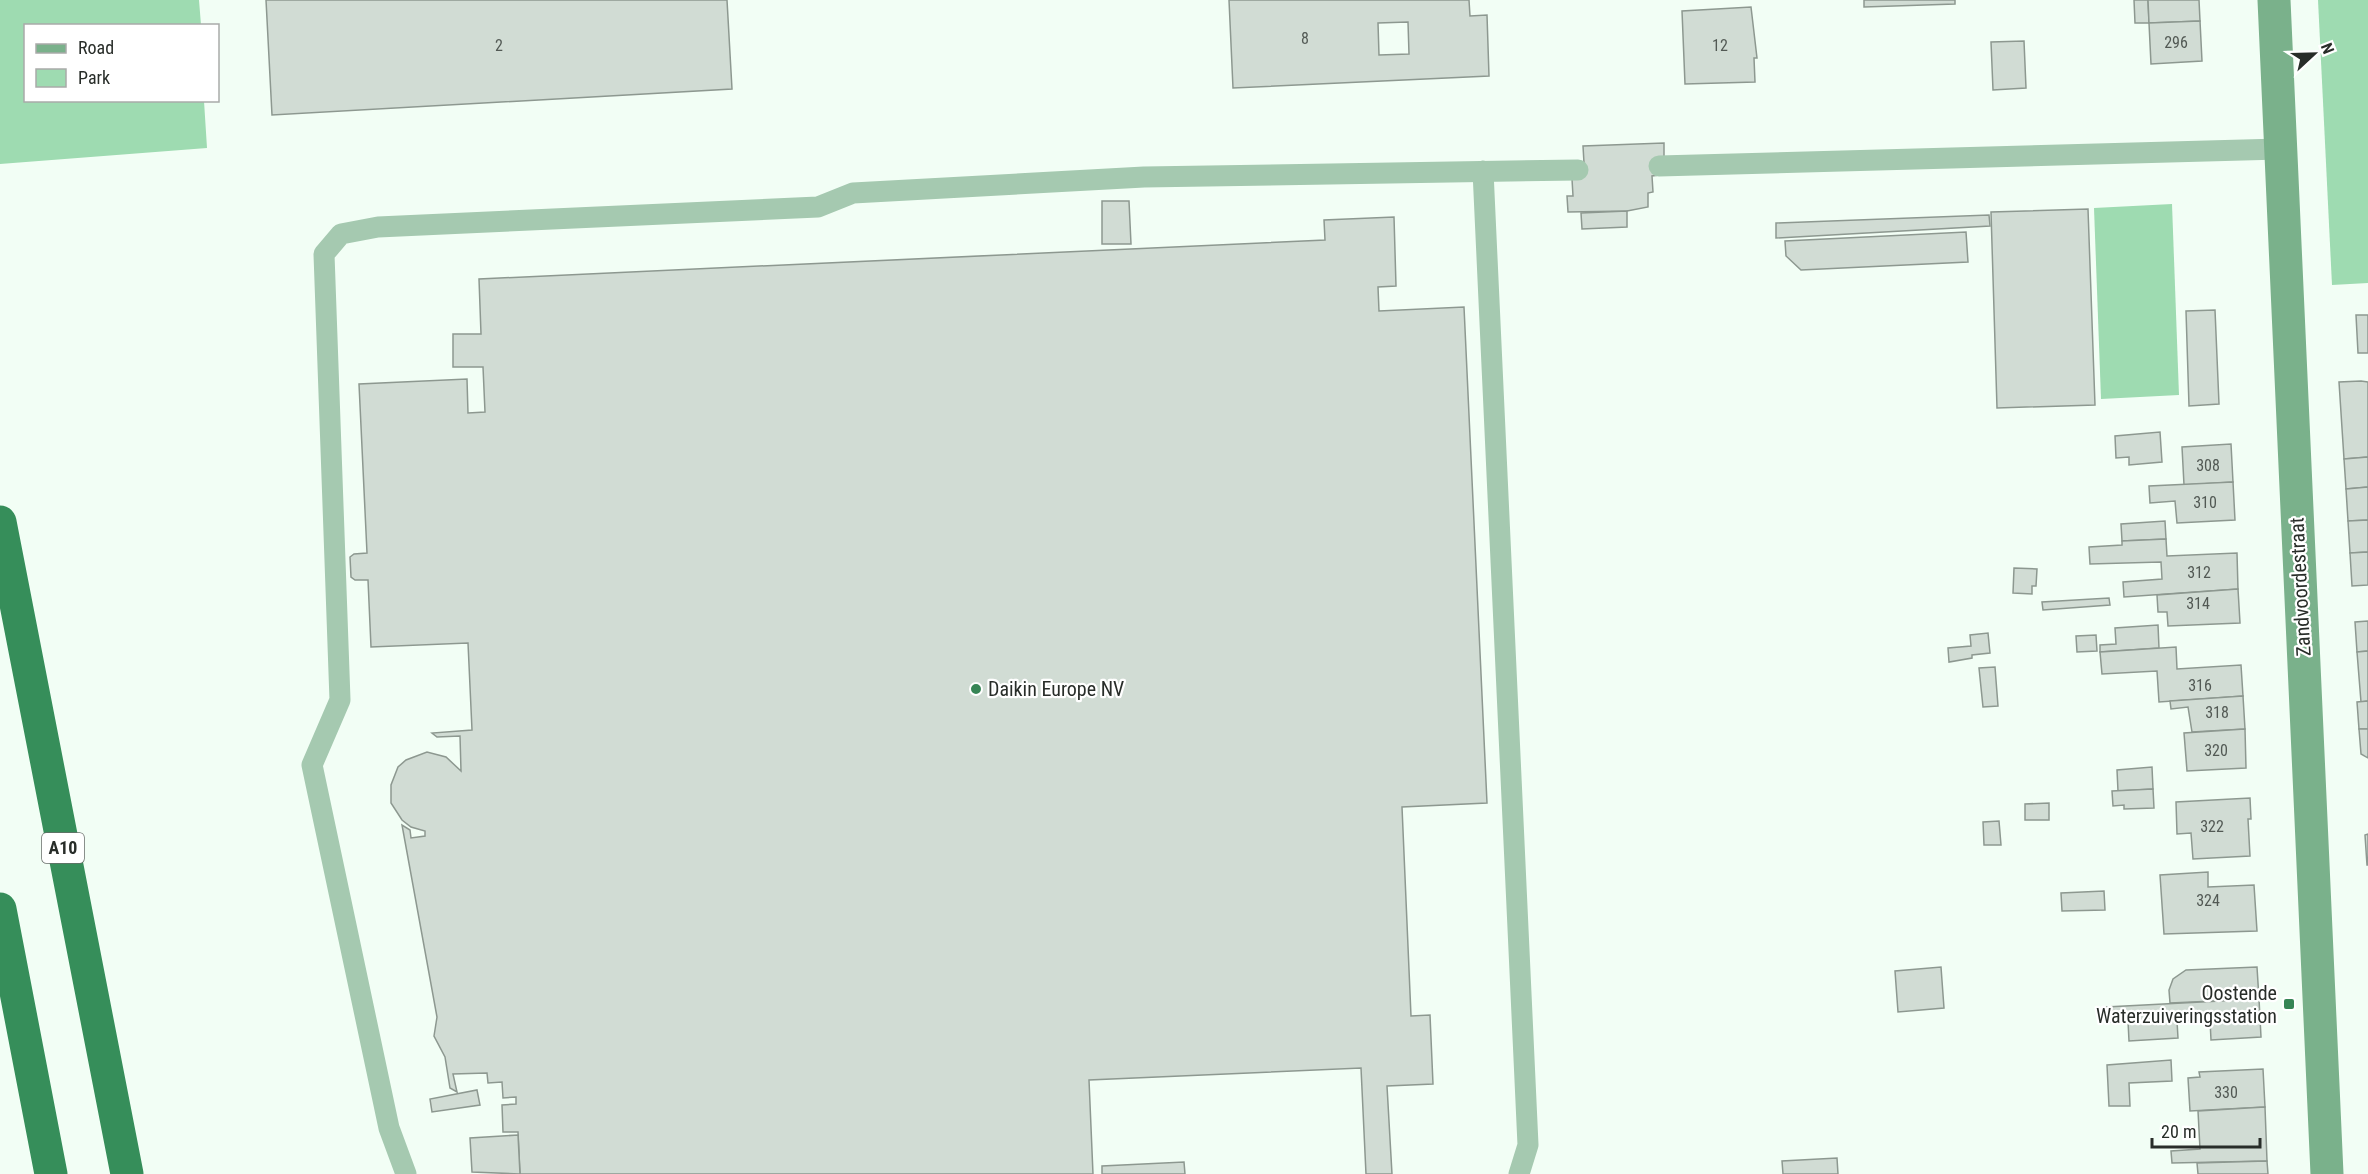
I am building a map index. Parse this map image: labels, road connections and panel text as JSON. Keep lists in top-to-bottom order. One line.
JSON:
{"streets":{"highway":["A10"],"main road":["Zandvoordestraat"]},"places":{"other":["Daikin Europe NV"],"transit":["Oostende Waterzuiveringsstation"]},"house_numbers":["8","296","2","12","308","310","312","314","316","318","320","322","324","330"],"legend":["Road","Park"],"scale_bar":"20 m","north":"right"}
